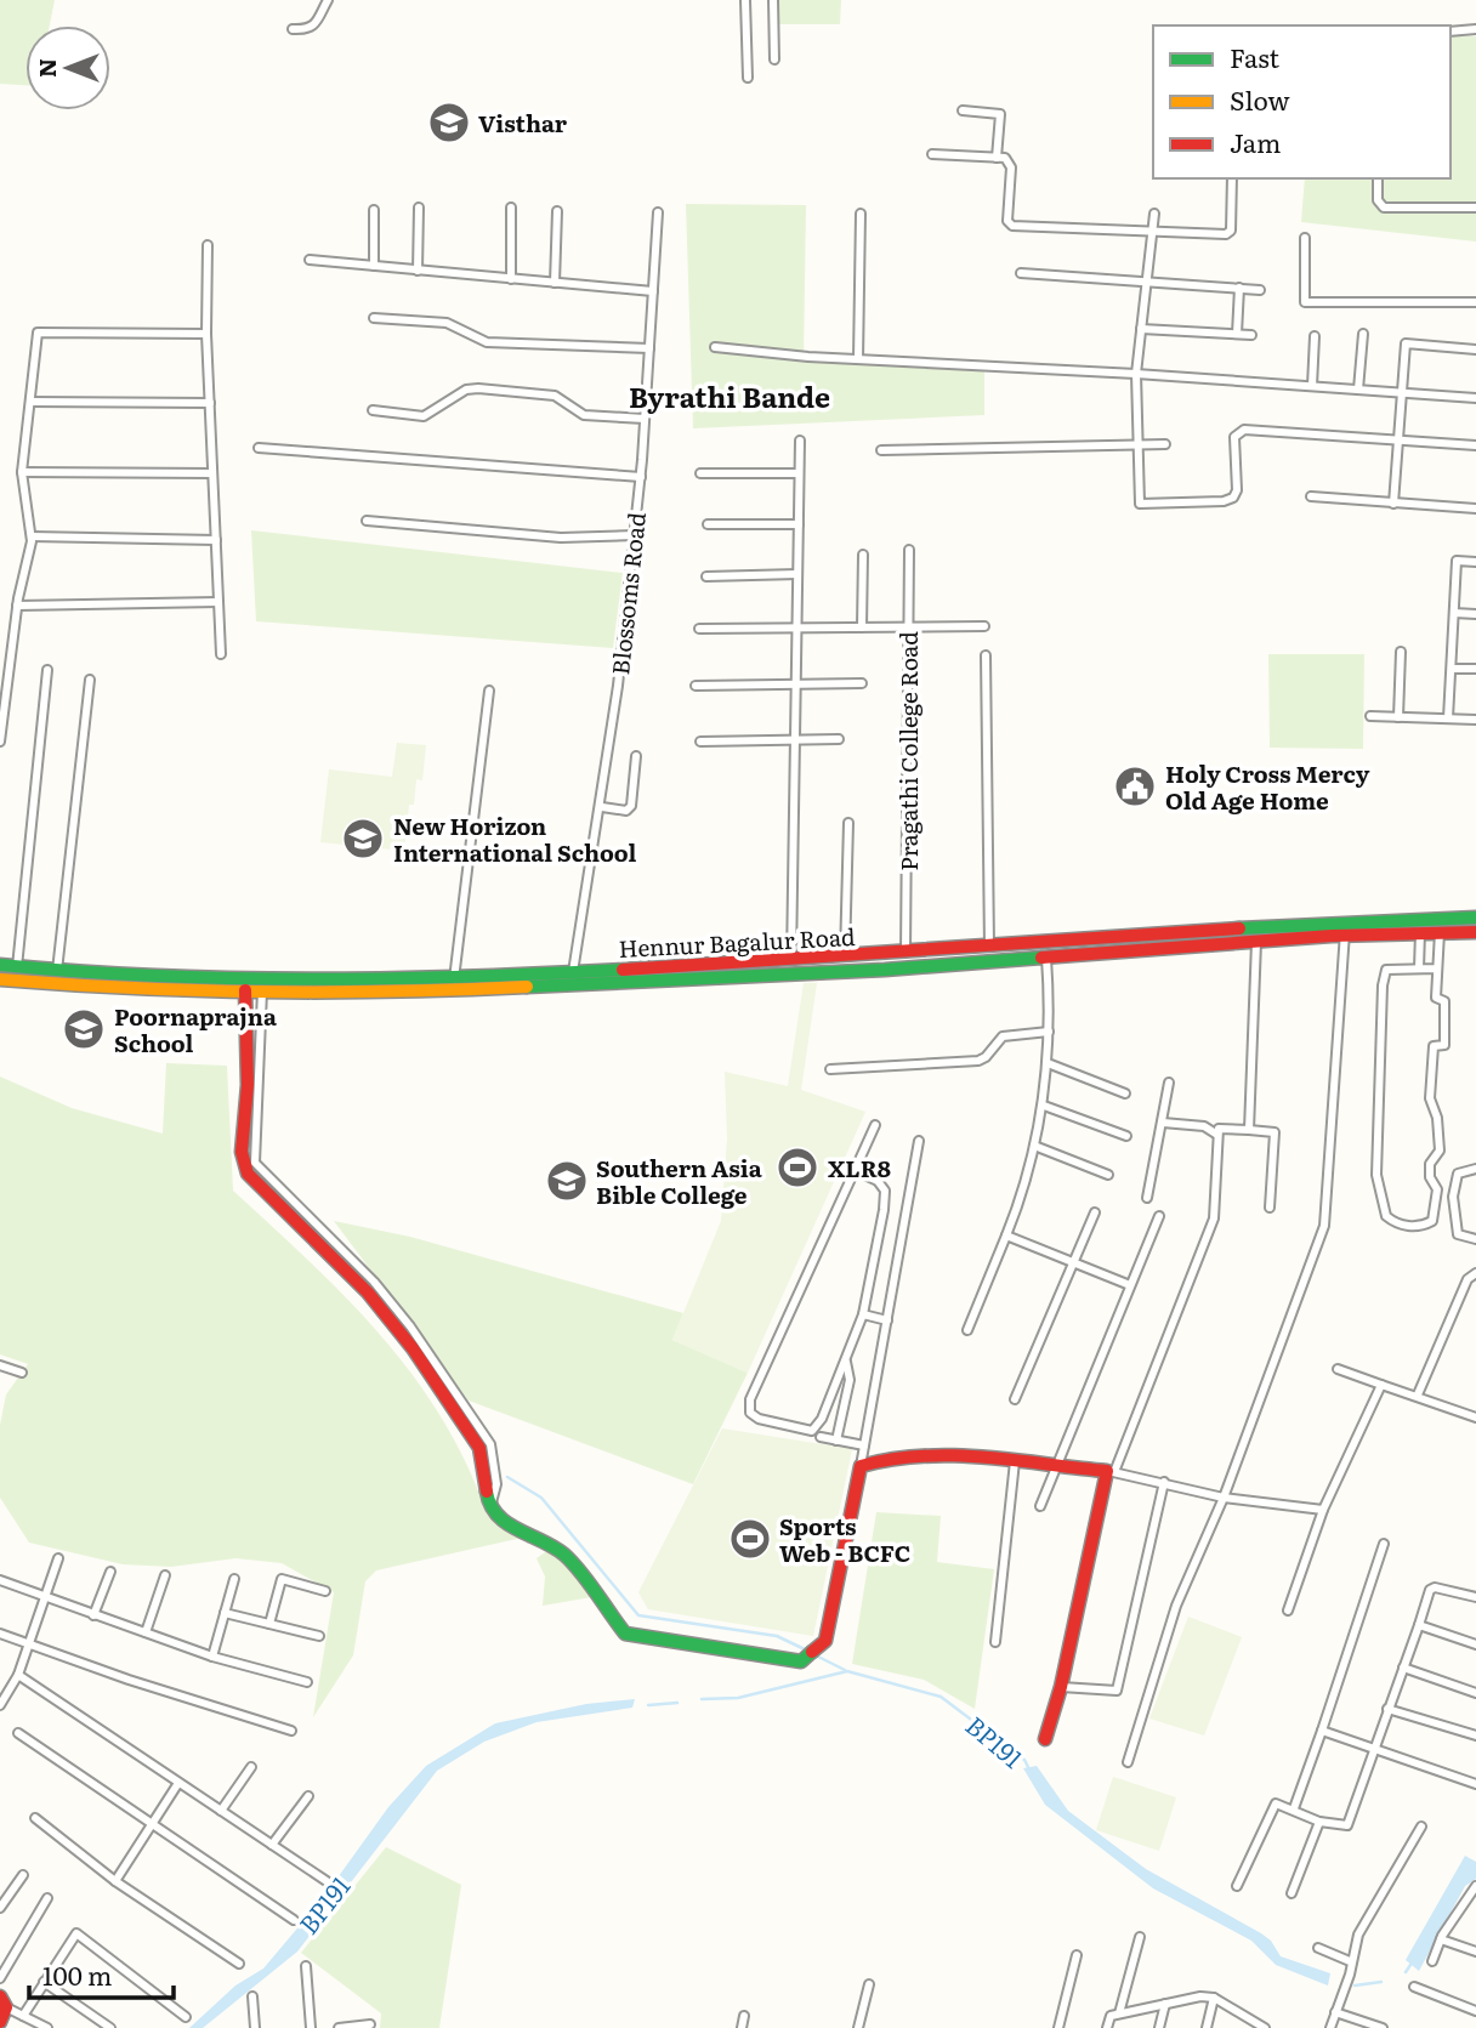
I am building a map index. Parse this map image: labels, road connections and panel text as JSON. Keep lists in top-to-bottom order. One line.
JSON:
{"streets":{"main road":["Hennur Bagalur Road"],"street":["Blossoms Road","Pragathi College Road"]},"crossings":[["Blossoms Road","Hennur Bagalur Road"],["Pragathi College Road","Hennur Bagalur Road"]],"districts":["Byrathi Bande"],"water":["BP191"],"places":{"school or university":["Visthar","New Horizon International School","Poornaprajna School","Southern Asia Bible College"],"public building":["Holy Cross Mercy Old Age Home"],"sports":["XLR8","Sports Web - BCFC"]},"legend":["Fast","Slow","Jam"],"scale_bar":"100 m","north":"left"}
